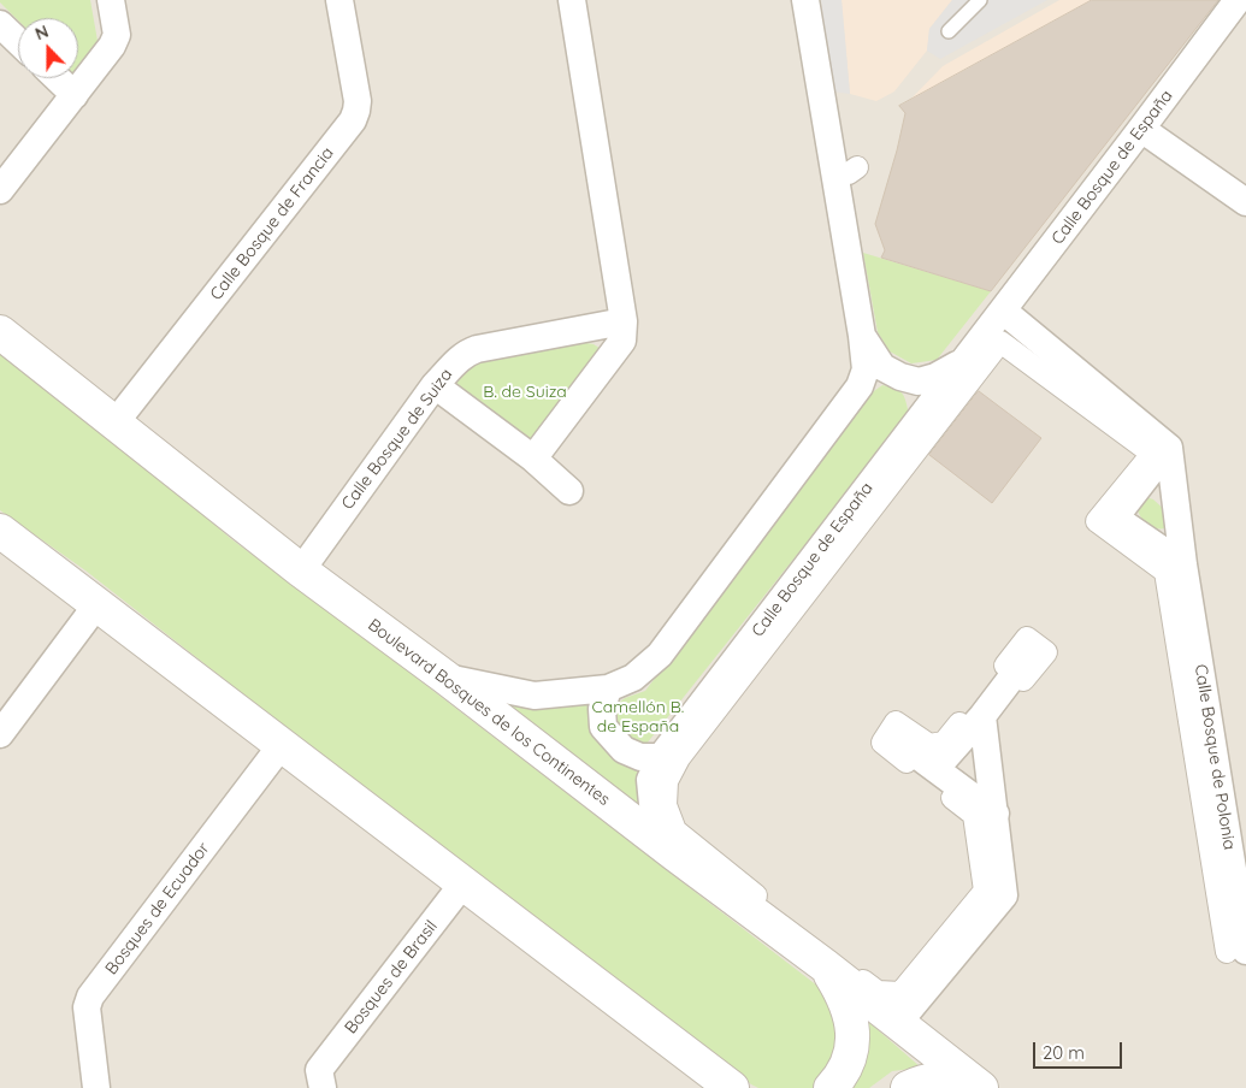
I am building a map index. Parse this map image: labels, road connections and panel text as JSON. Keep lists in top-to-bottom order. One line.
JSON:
{"streets":{"street":["Calle Bosque de España","Calle Bosque de Francia","Calle Bosque de Suiza","Boulevard Bosques de los Continentes","Calle Bosque de Polonia","Bosques de Ecuador","Bosques de Brasil"]},"crossings":[["Calle Bosque de España","Boulevard Bosques de los Continentes"],["Calle Bosque de Francia","Boulevard Bosques de los Continentes"],["Calle Bosque de Suiza","Boulevard Bosques de los Continentes"]],"parks":["B. de Suiza","Camellón B. de España"],"scale_bar":"20 m","north":"top"}
